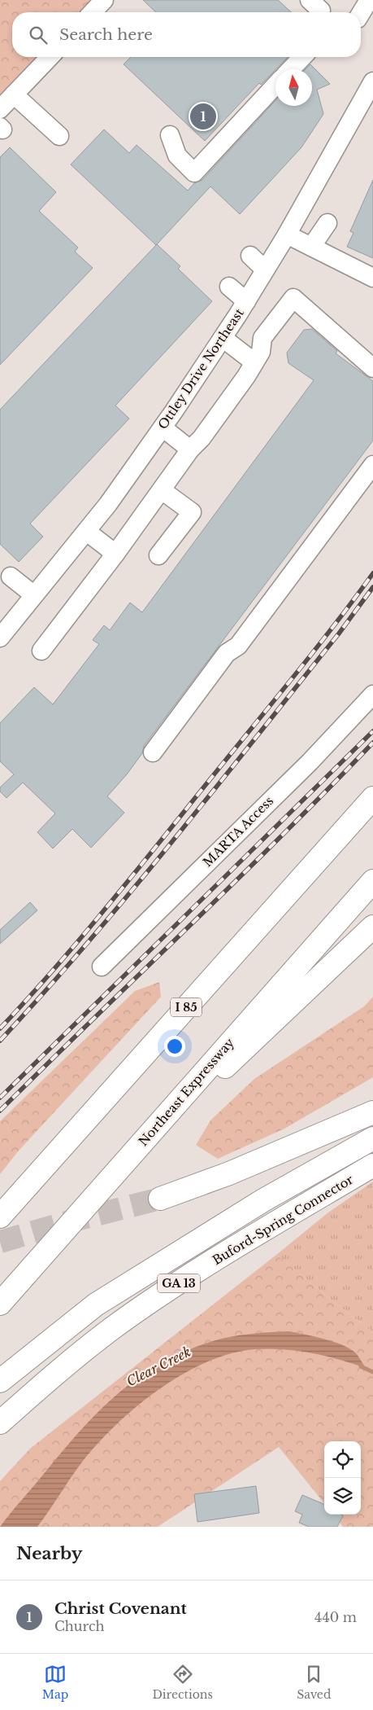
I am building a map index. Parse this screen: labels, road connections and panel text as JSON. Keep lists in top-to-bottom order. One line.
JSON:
{"streets":{"highway":["I 85","Northeast Expressway","Buford-Spring Connector","GA 13"],"street":["Ottley Drive Northeast","MARTA Access"]},"water":["Clear Creek"],"north":"top","page":{"search":"Search here","pins":"1","heading":"Nearby","list":[{"mark":"1","name":"Christ Covenant","note":"Church","value":"440 m"}],"nav":["Map","Directions","Saved"]}}
